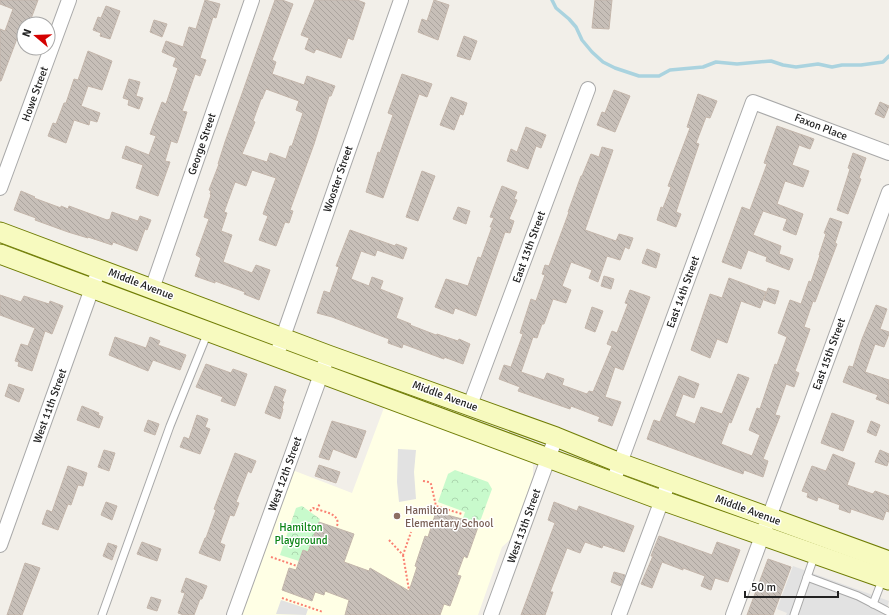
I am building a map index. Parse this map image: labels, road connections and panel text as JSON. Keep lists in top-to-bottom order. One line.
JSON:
{"streets":{"main road":["Middle Avenue"],"street":["Howe Street","Faxon Place","George Street","Wooster Street","East 13th Street","East 14th Street","East 15th Street","West 11th Street","West 12th Street","West 13th Street"]},"crossings":[["Faxon Place","East 14th Street"],["George Street","Middle Avenue"],["Wooster Street","Middle Avenue"],["East 13th Street","Middle Avenue"],["Middle Avenue","East 14th Street"],["Middle Avenue","East 15th Street"],["Middle Avenue","West 11th Street"],["Middle Avenue","West 12th Street"],["Middle Avenue","West 13th Street"]],"parks":["Hamilton Playground"],"places":["Hamilton Elementary School"],"scale_bar":"50 m","north":"left"}
